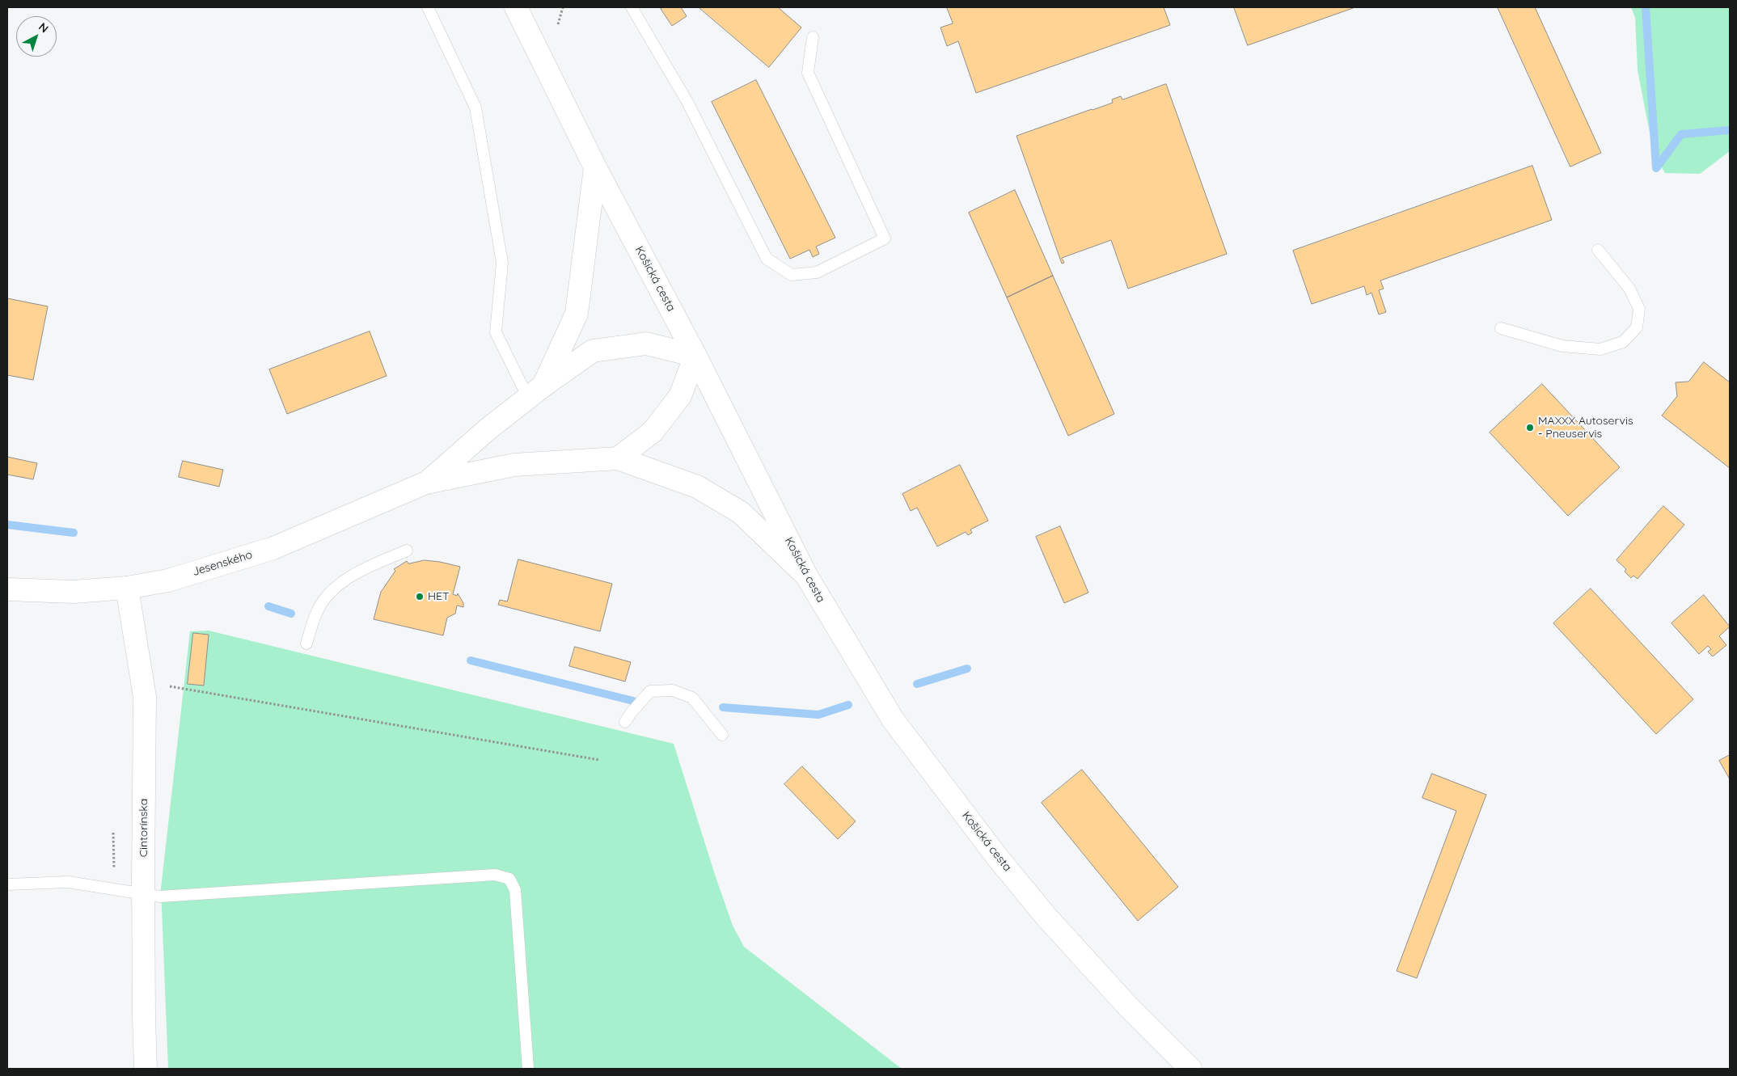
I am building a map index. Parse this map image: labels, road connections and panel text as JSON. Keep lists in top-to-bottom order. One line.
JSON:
{"streets":{"street":["Košická cesta","Jesenského","Cintorínska"]},"crossings":[["Jesenského","Cintorínska"]],"places":["MAXXX Autoservis - Pneuservis","HET"],"north":"top right"}
